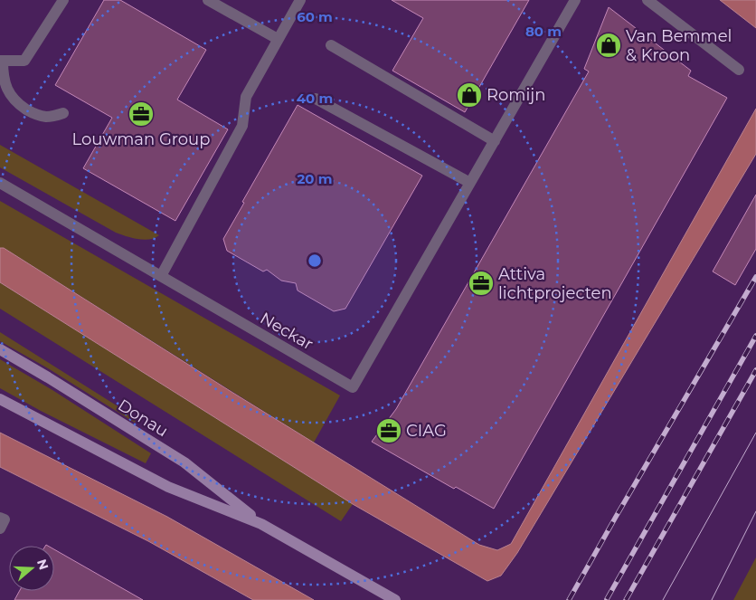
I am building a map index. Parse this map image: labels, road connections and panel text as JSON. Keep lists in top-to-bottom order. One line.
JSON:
{"streets":{"main road":["Donau"],"lane":["Neckar"]},"places":{"shop":["Van Bemmel & Kroon","Romijn"],"office":["Louwman Group","Attiva lichtprojecten","CIAG"]},"north":"right","rings":["60 m","80 m","40 m","20 m"]}
